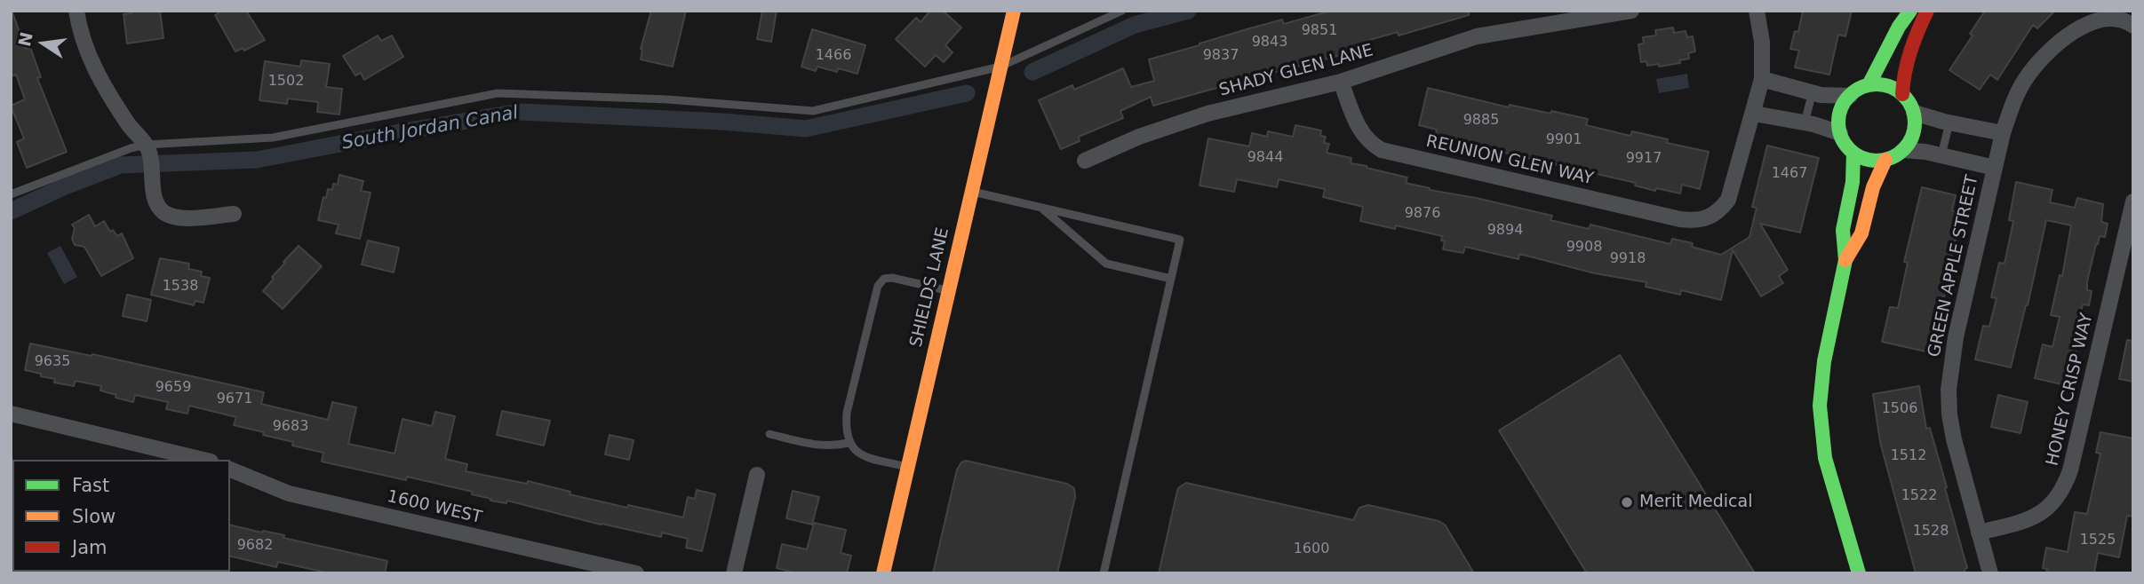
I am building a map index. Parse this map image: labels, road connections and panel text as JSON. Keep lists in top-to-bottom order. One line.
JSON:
{"streets":{"street":["SHADY GLEN LANE","REUNION GLEN WAY","GREEN APPLE STREET","SHIELDS LANE","HONEY CRISP WAY","1600 WEST"]},"crossings":[["SHADY GLEN LANE","REUNION GLEN WAY"],["GREEN APPLE STREET","HONEY CRISP WAY"]],"water":["South Jordan Canal"],"places":["Merit Medical"],"house_numbers":["9851","9843","1466","9837","1502","9885","9901","9844","9917","1467","9876","9894","9908","9918","1538","9635","9659","9671","1506","9683","1512","1522","1528","1525","9682","1600"],"legend":["Fast","Slow","Jam"],"north":"left"}
